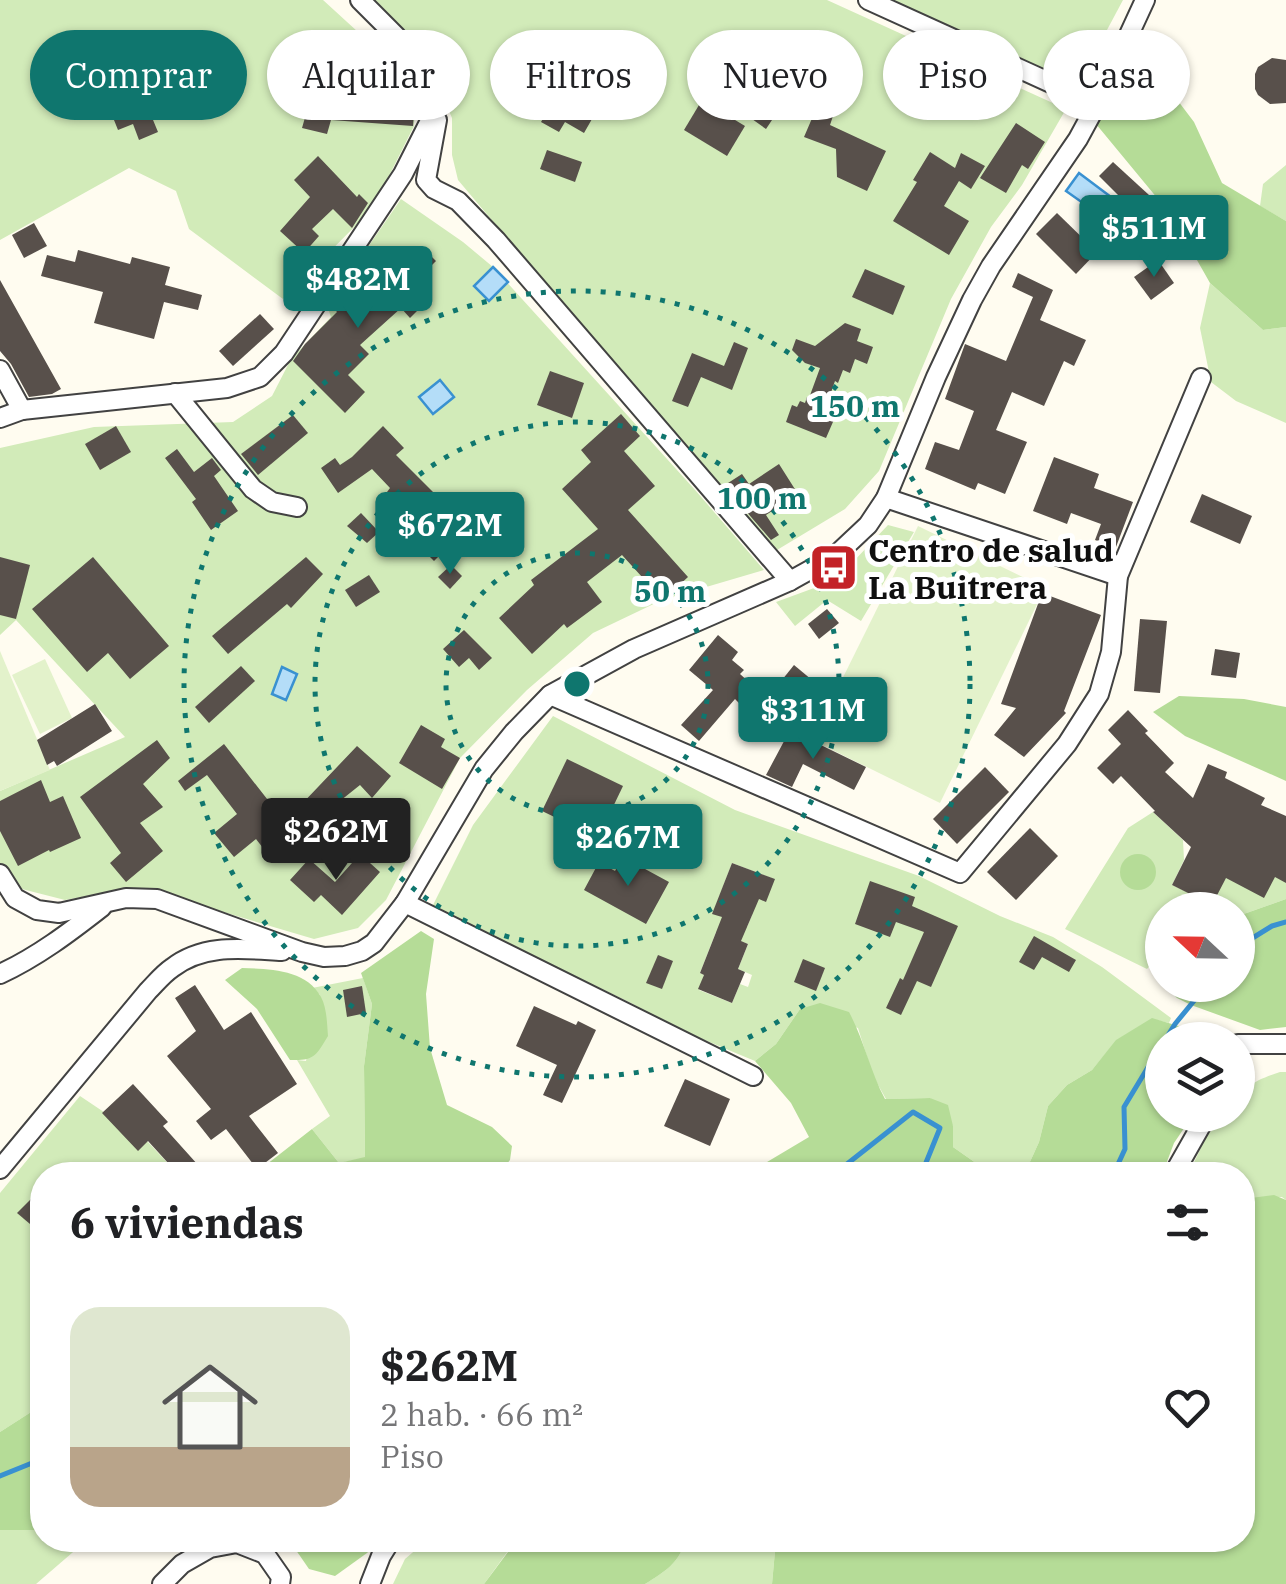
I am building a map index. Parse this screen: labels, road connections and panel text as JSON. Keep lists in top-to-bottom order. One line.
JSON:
{"places":{"bus stop":["Centro de salud La Buitrera"]},"north":"left","page":{"chip":["Comprar","Alquilar","Filtros","Nuevo","Piso","Casa"],"price":["$511M","$482M","$672M","$311M","$262M","$267M"],"heading":"6 viviendas","list":[{"name":"$262M","note":"2 hab. · 66 m² · Piso"}]},"rings":["150 m","100 m","50 m"]}
